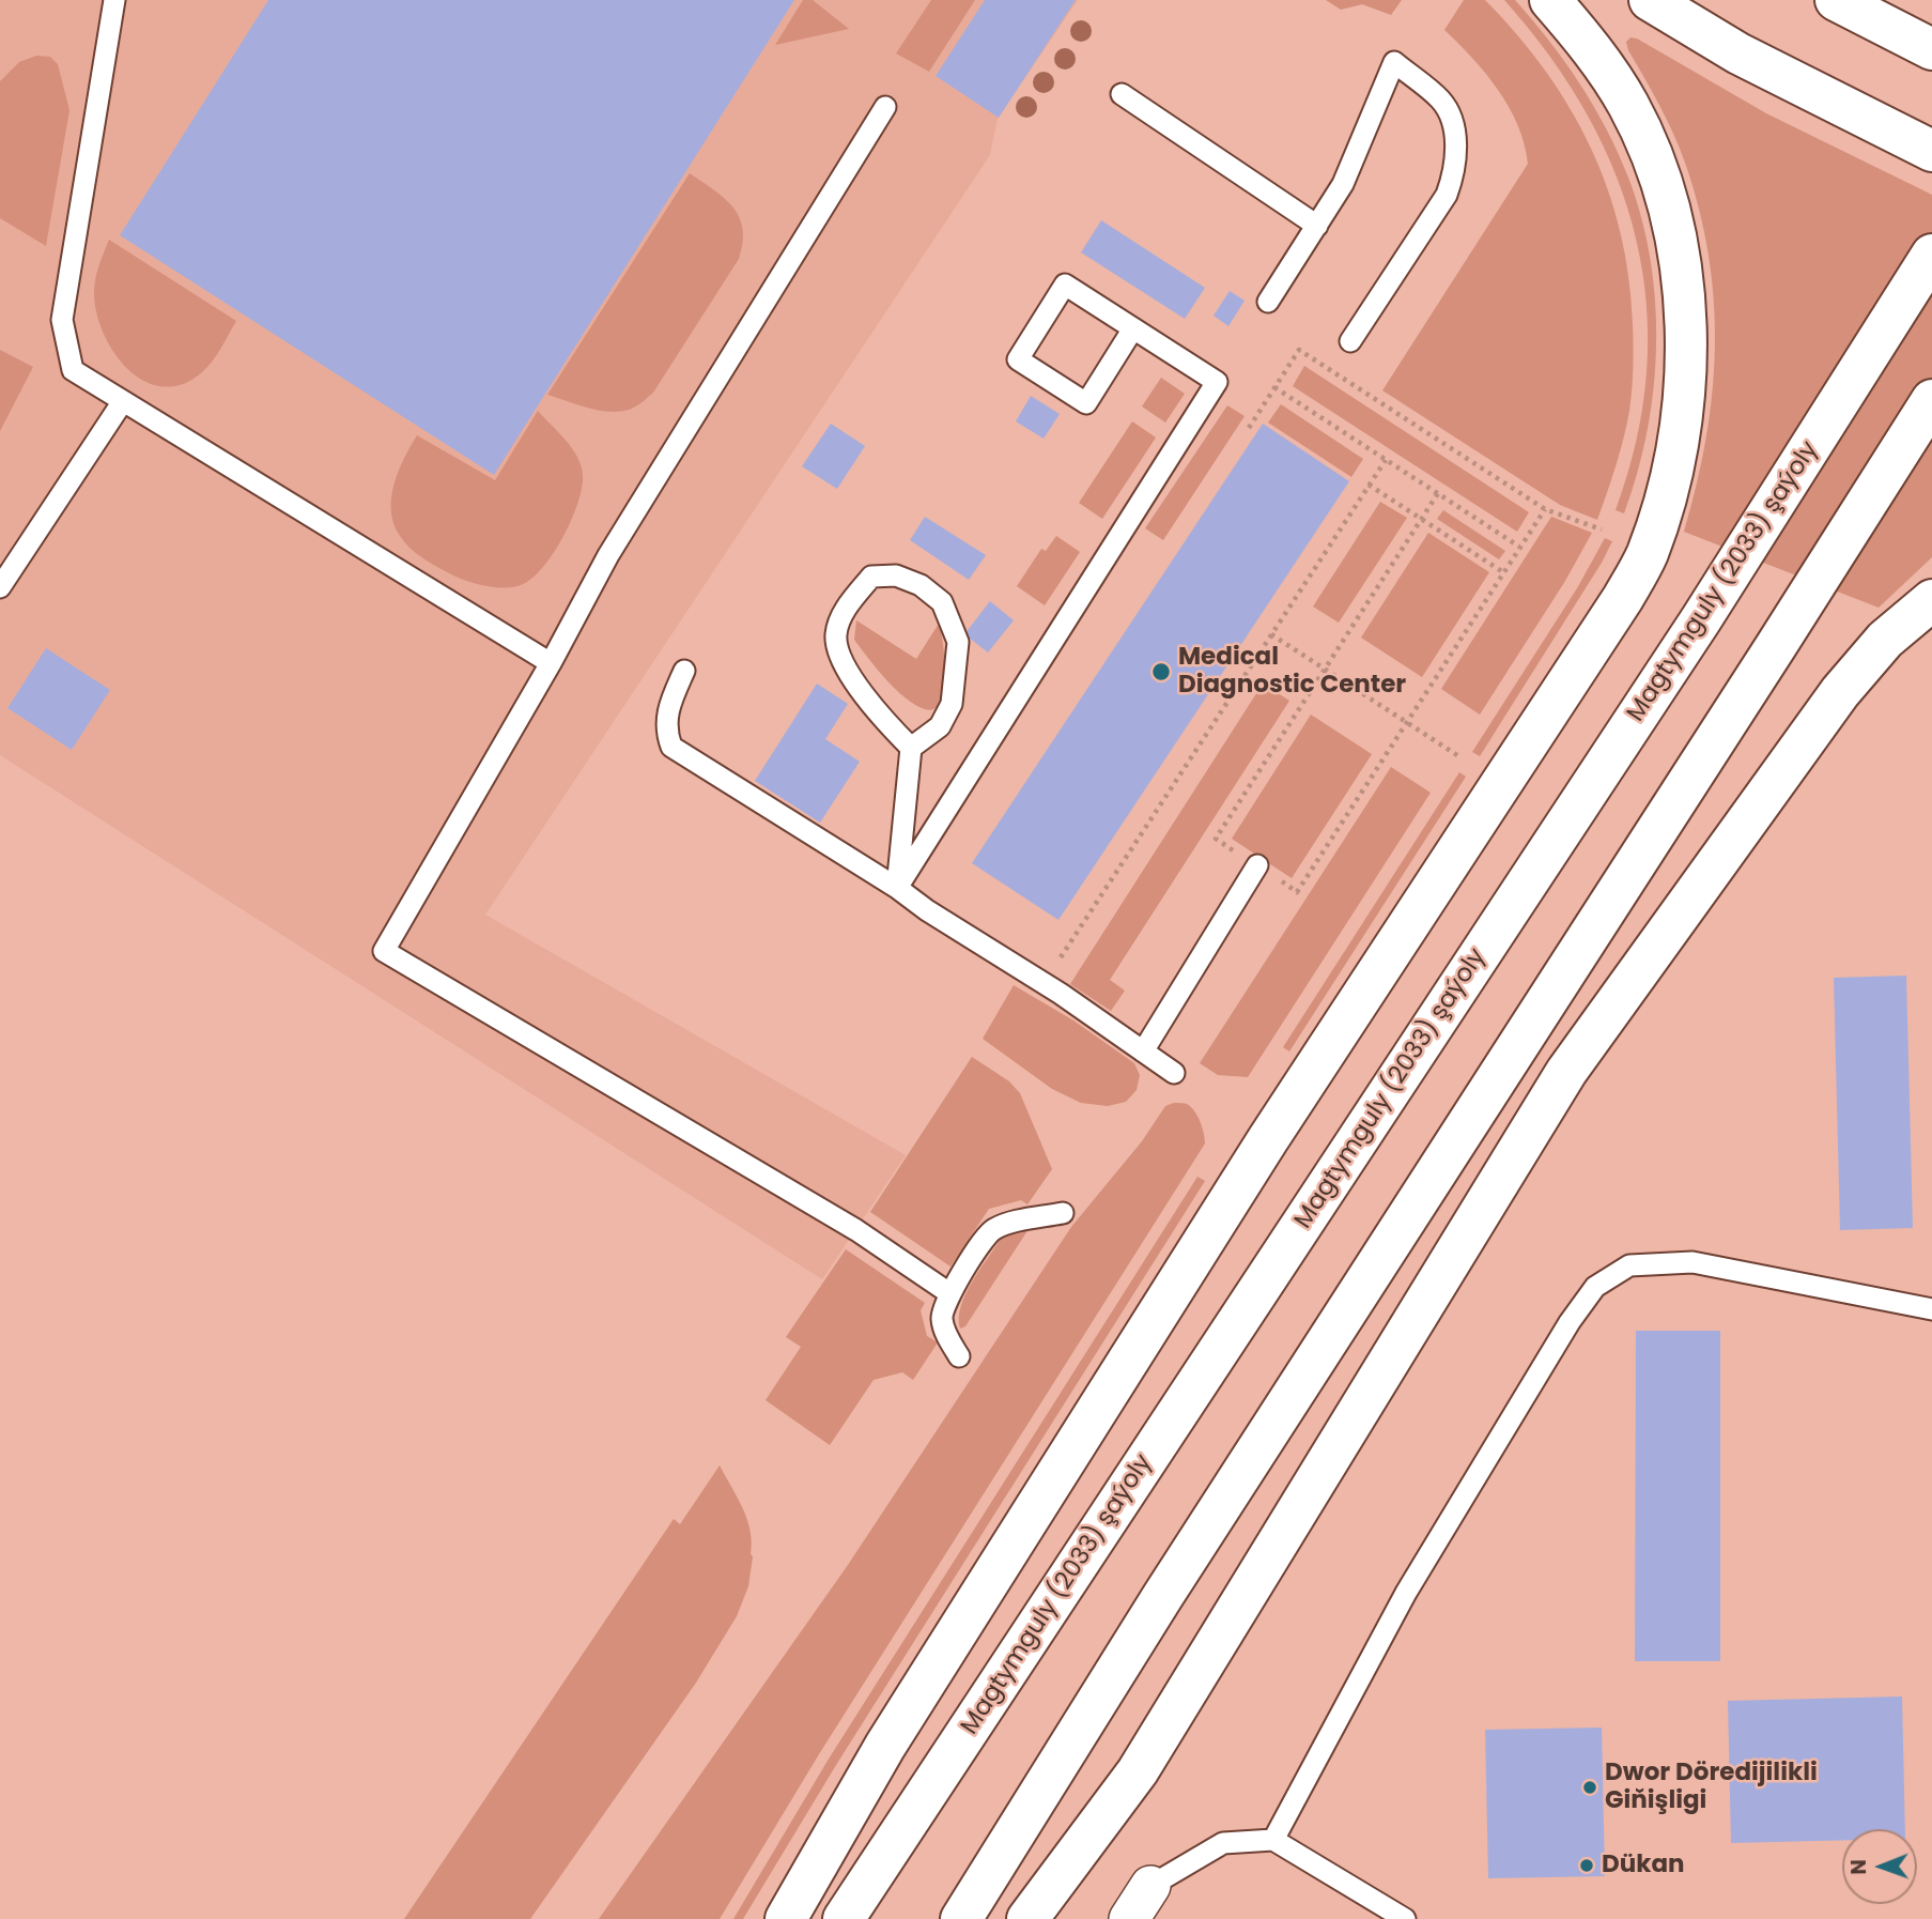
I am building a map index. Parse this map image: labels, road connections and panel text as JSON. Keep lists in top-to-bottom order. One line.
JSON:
{"streets":{"main road":["Magtymguly (2033) şaýoly"]},"places":["Medical Diagnostic Center","Dwor Döredijilikli Giňişligi","Dükan"],"north":"left"}
